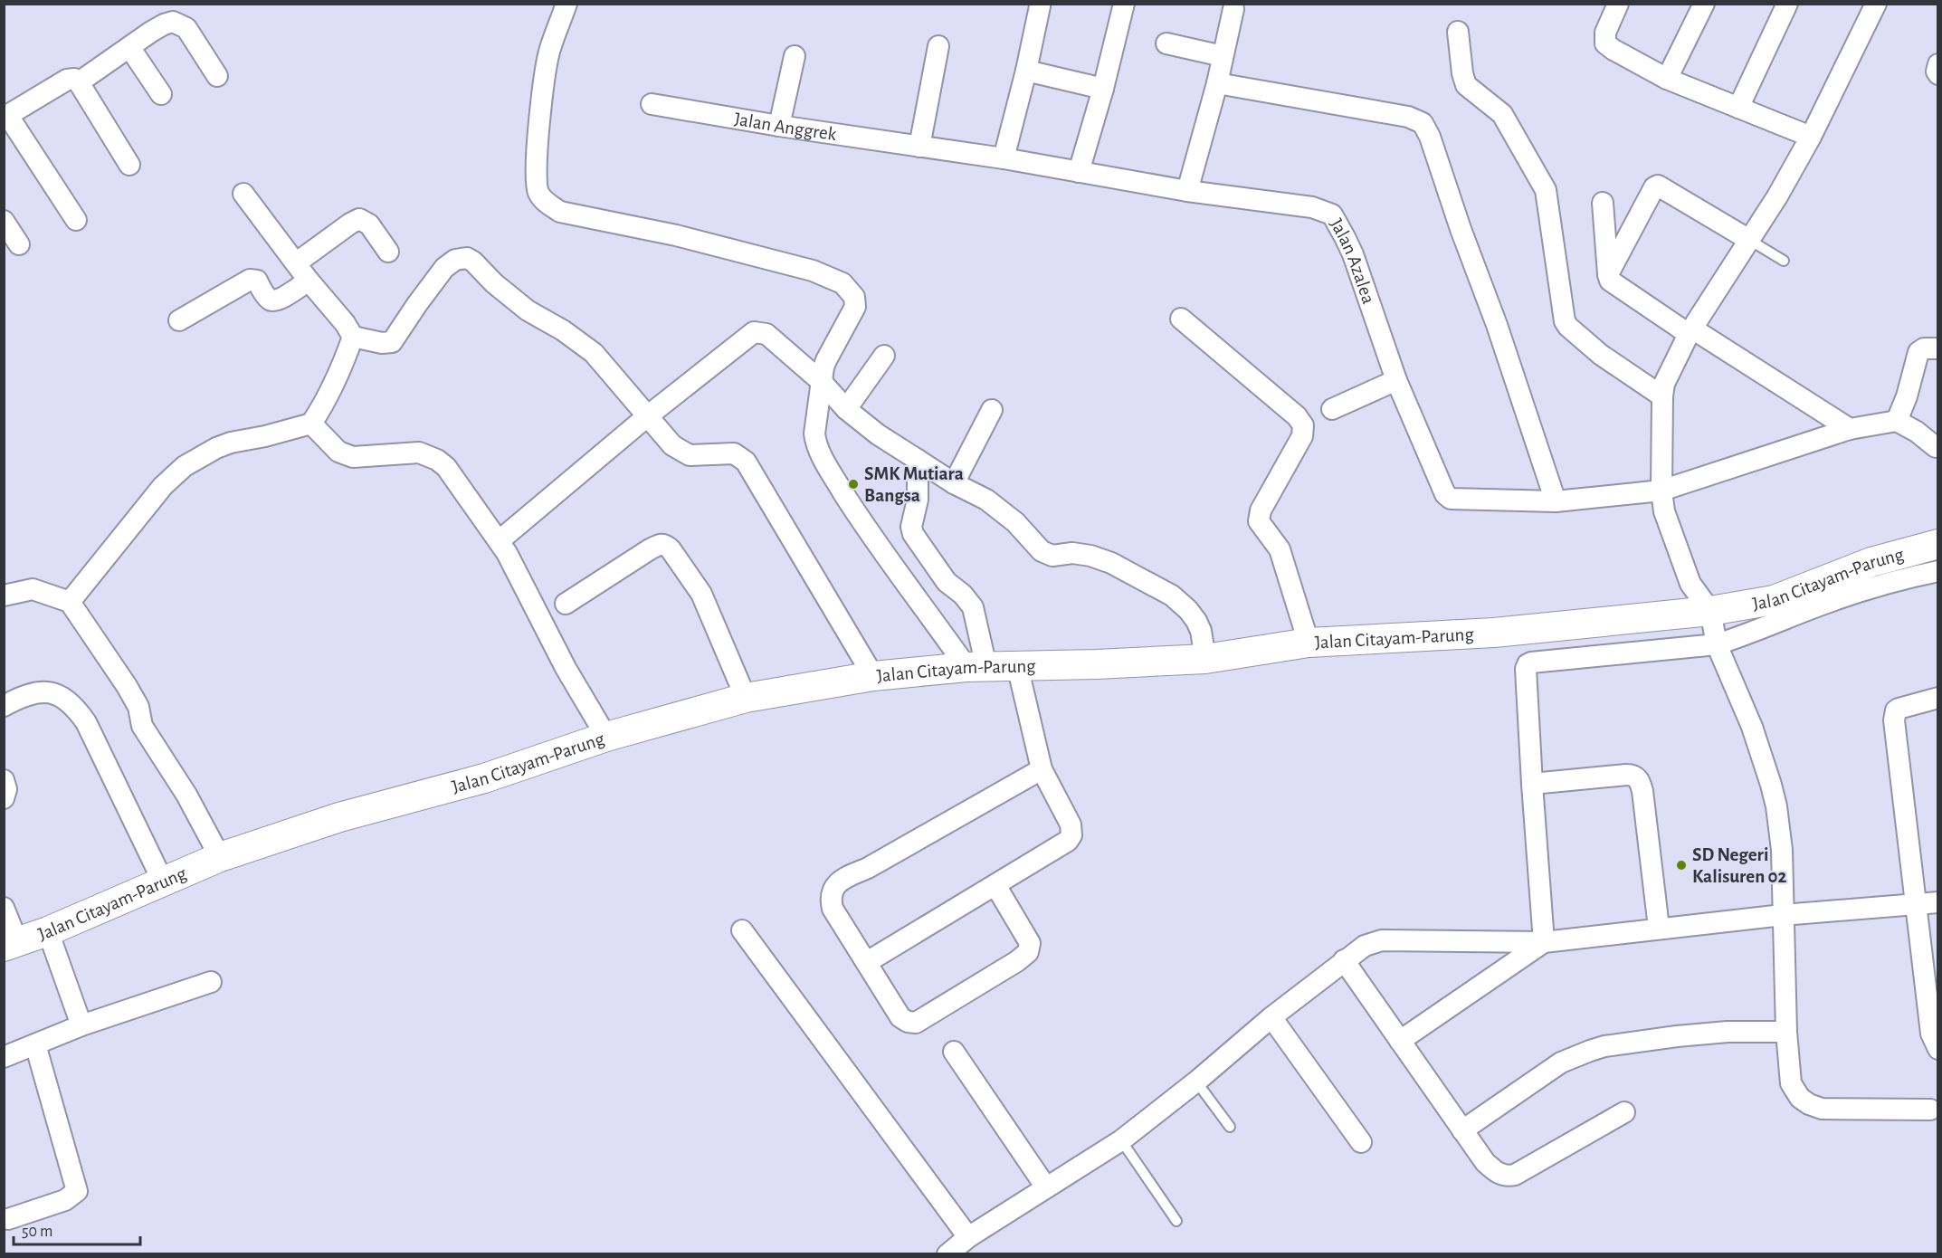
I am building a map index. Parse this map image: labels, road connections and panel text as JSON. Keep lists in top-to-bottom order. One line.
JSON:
{"streets":{"main road":["Jalan Citayam-Parung"],"street":["Jalan Anggrek","Jalan Azalea"]},"crossings":[["Jalan Anggrek","Jalan Azalea"]],"places":["SMK Mutiara Bangsa","SD Negeri Kalisuren 02"],"scale_bar":"50 m"}
